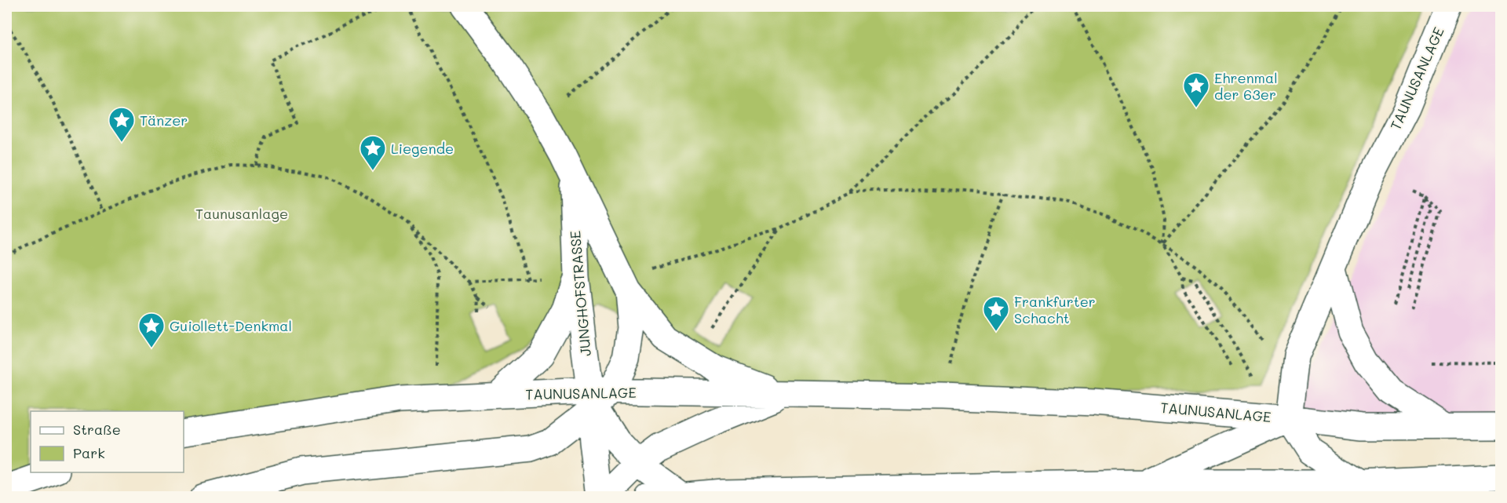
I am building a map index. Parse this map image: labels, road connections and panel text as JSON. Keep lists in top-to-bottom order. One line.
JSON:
{"streets":{"main road":["TAUNUSANLAGE","JUNGHOFSTRASSE"]},"crossings":[["TAUNUSANLAGE","JUNGHOFSTRASSE"]],"parks":["Taunusanlage"],"places":{"place":["Ehrenmal der 63er","Tänzer","Liegende","Frankfurter Schacht","Guiollett-Denkmal"]},"legend":["Straße","Park"]}
